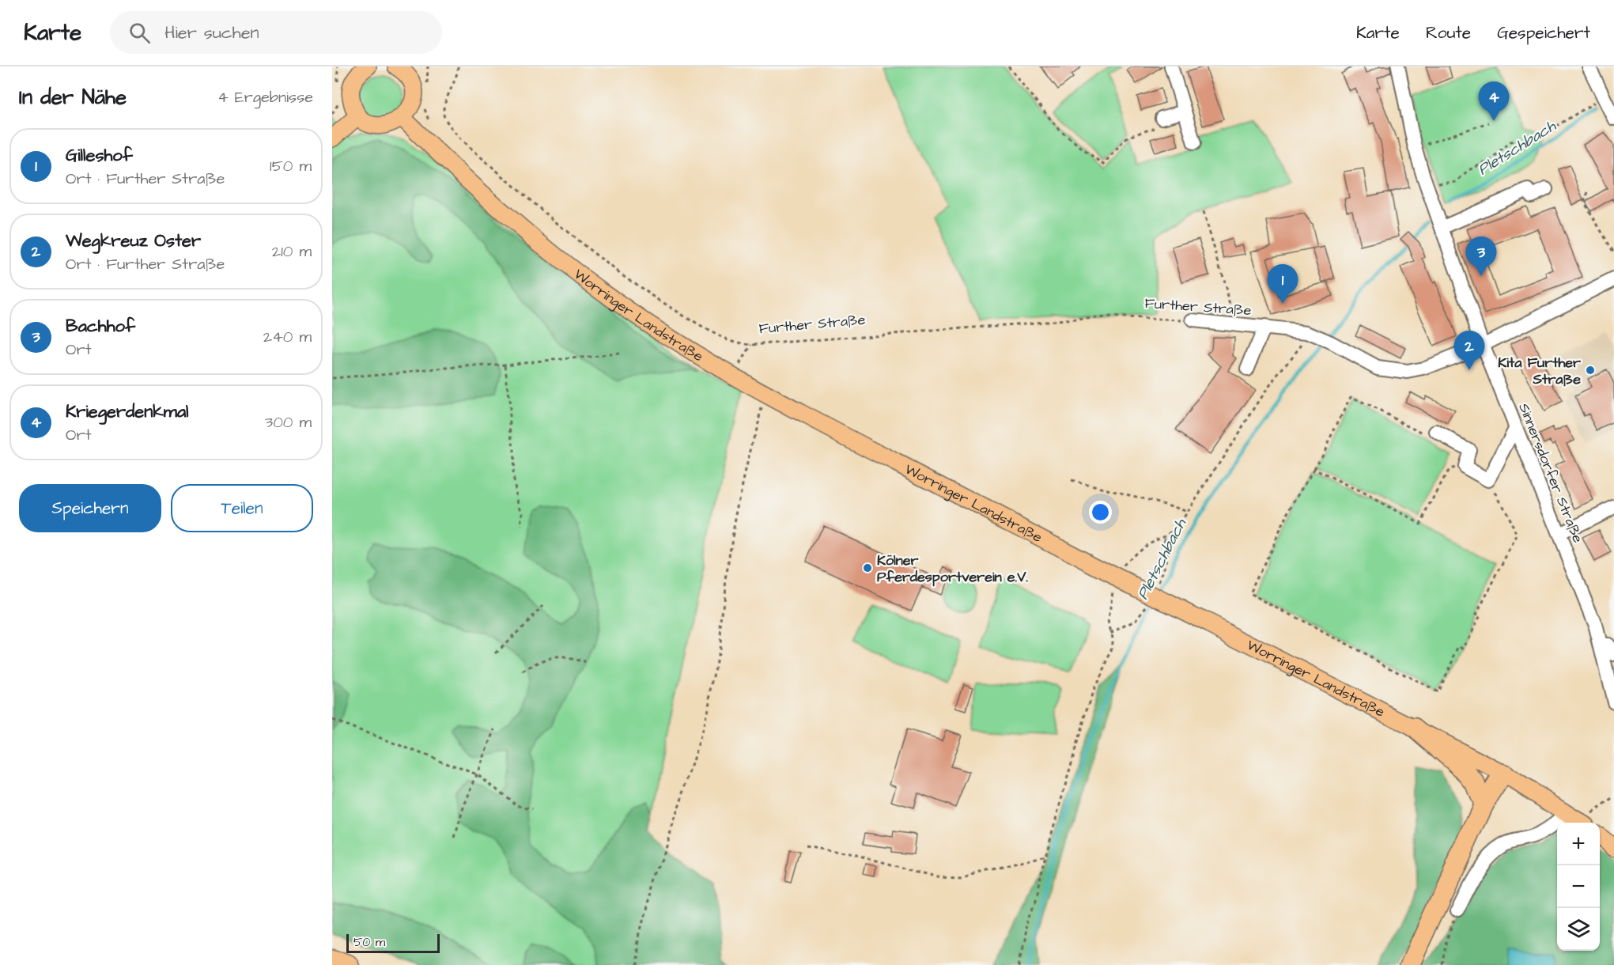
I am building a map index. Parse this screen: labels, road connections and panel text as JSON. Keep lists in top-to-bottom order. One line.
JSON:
{"streets":{"main road":["Worringer Landstraße"],"street":["Further Straße","Sinnersdorfer Straße"]},"crossings":[["Further Straße","Sinnersdorfer Straße"]],"water":["Pletschbach"],"places":["Kita Further Straße","Kölner Pferdesportverein e.V."],"scale_bar":"50 m","page":{"header":"Karte","search":"Hier suchen","nav":["Karte","Route","Gespeichert"],"heading":["In der Nähe","4 Ergebnisse"],"pins":["4","3","1","2"],"list":[{"mark":"1","name":"Gilleshof","note":"Ort · Further Straße","value":"150 m"},{"mark":"2","name":"Wegkreuz Oster","note":"Ort · Further Straße","value":"210 m"},{"mark":"3","name":"Bachhof","note":"Ort","value":"240 m"},{"mark":"4","name":"Kriegerdenkmal","note":"Ort","value":"300 m"}],"buttons":["Speichern","Teilen"],"map_buttons":["+","−"],"scale":"50 m"}}
